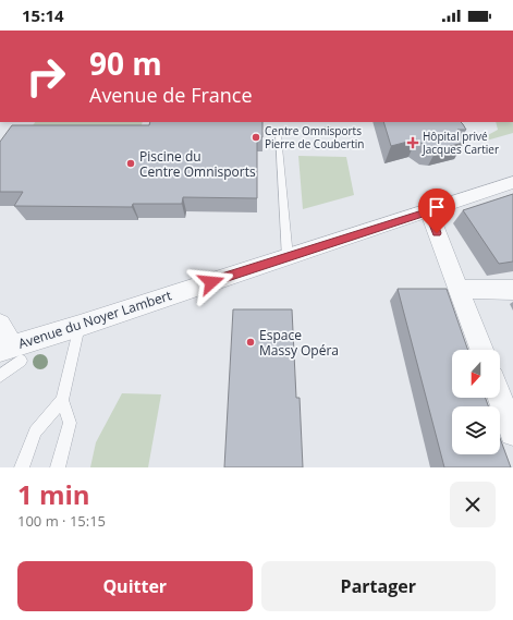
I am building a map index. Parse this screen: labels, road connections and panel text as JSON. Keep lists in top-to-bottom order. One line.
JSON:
{"streets":{"street":["Avenue du Noyer Lambert"]},"places":{"other":["Centre Omnisports Pierre de Coubertin","Piscine du Centre Omnisports","Espace Massy Opéra"],"health":["Hôpital privé Jacques Cartier"]},"north":"bottom","page":{"status":"15:14","turn":["90 m","Avenue de France"],"heading":["1 min","100 m · 15:15"],"buttons":["Quitter","Partager"]}}
